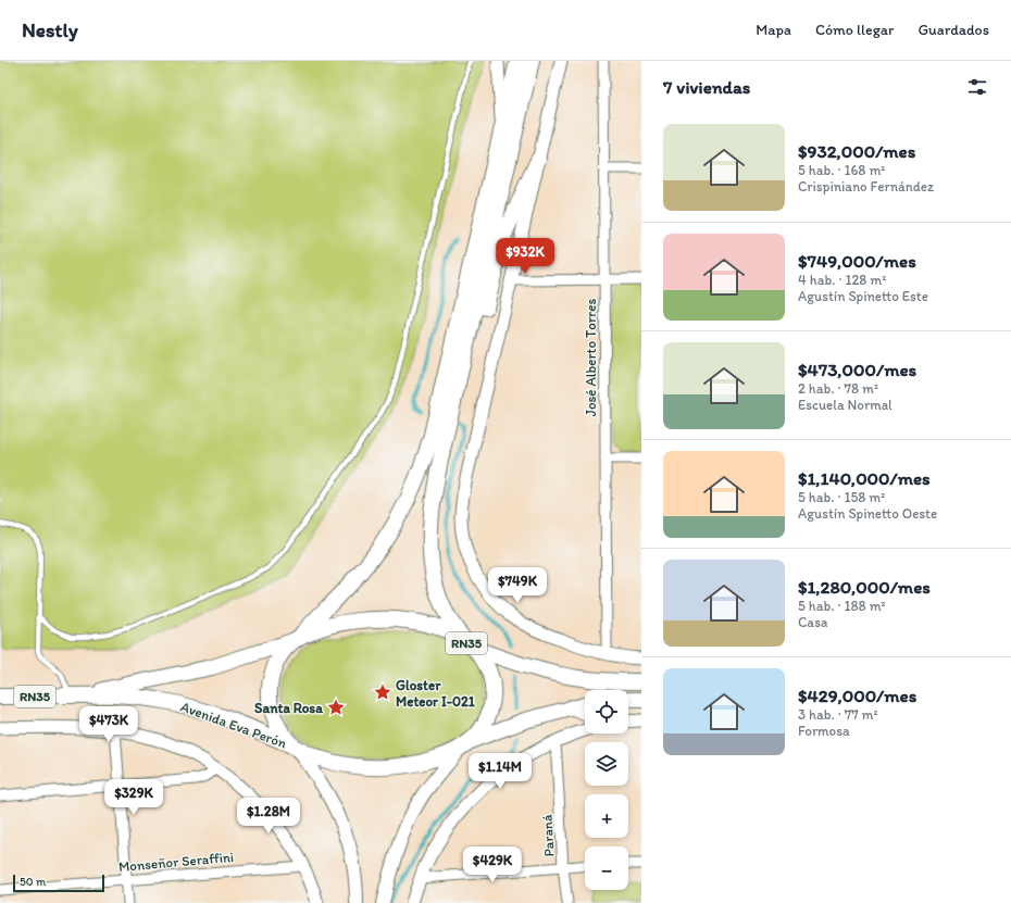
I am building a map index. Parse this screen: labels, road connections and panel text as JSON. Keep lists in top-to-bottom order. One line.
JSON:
{"streets":{"main road":["RN35","Avenida Eva Perón"],"street":["José Alberto Torres","Paraná","Monseñor Seraffini"]},"crossings":[["RN35","Avenida Eva Perón"]],"places":{"place":["Gloster Meteor I-021","Santa Rosa"]},"scale_bar":"50 m","page":{"header":"Nestly","nav":["Mapa","Cómo llegar","Guardados"],"heading":"7 viviendas","list":[{"name":"$932,000/mes","note":"5 hab. · 168 m² · Crispiniano Fernández"},{"name":"$749,000/mes","note":"4 hab. · 128 m² · Agustín Spinetto Este"},{"name":"$473,000/mes","note":"2 hab. · 78 m² · Escuela Normal"},{"name":"$1,140,000/mes","note":"5 hab. · 158 m² · Agustín Spinetto Oeste"},{"name":"$1,280,000/mes","note":"5 hab. · 188 m² · Casa"},{"name":"$429,000/mes","note":"3 hab. · 77 m² · Formosa"}],"price":["$932K","$749K","$473K","$1.14M","$329K","$1.28M","$429K"],"map_buttons":["+","−"],"scale":"50 m"}}
